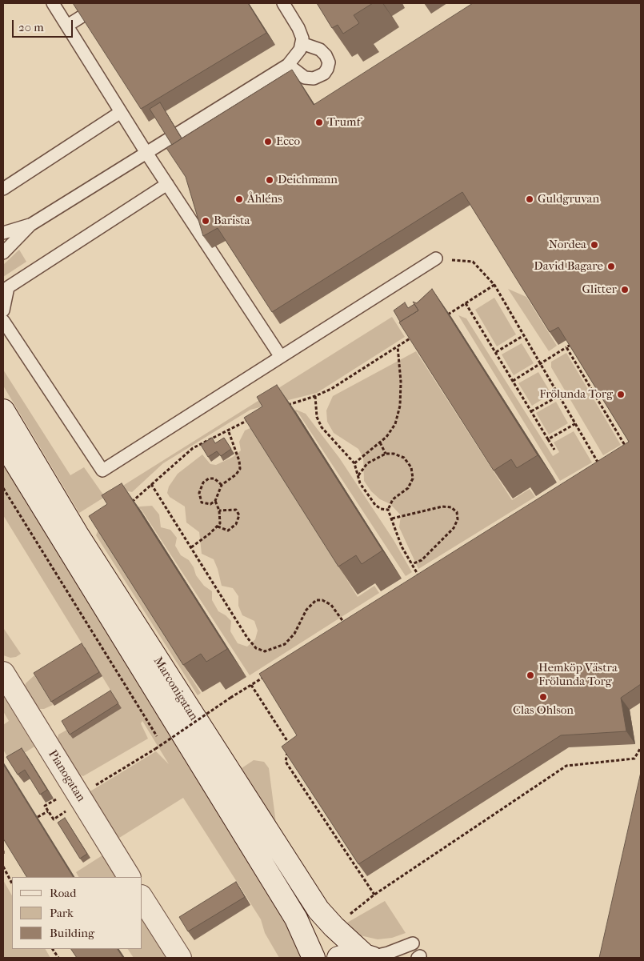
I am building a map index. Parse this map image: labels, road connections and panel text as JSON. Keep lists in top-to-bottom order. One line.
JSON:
{"streets":{"street":["Marconigatan","Pianogatan"]},"places":["Trumf","Ecco","Deichmann","Åhléns","Guldgruvan","Barista","Nordea","David Bagare","Glitter","Frölunda Torg","Hemköp Västra Frölunda Torg","Clas Ohlson"],"legend":["Road","Park","Building"],"scale_bar":"20 m"}
